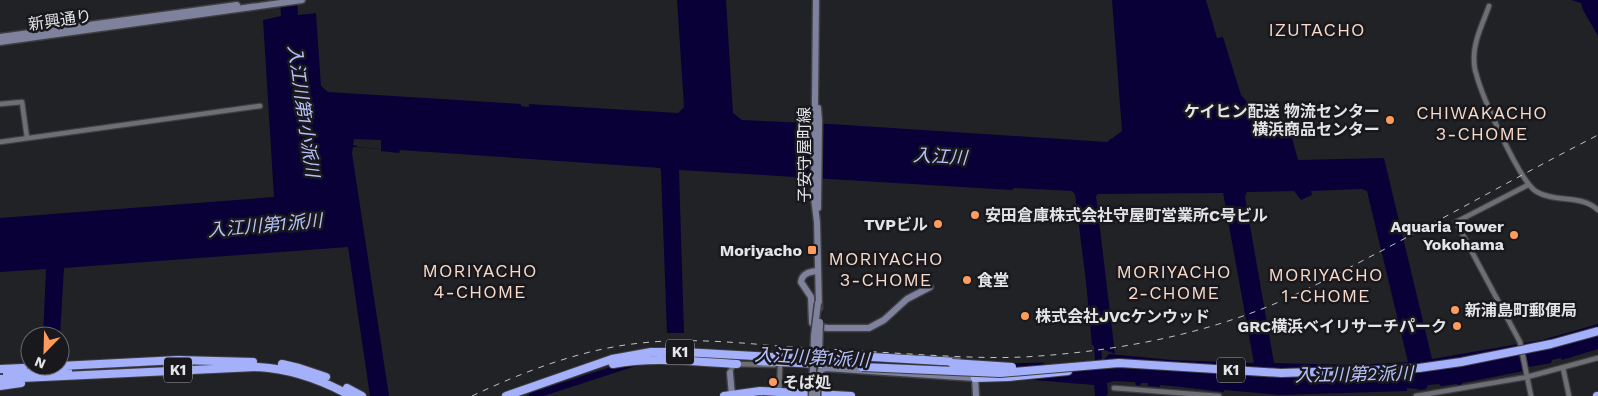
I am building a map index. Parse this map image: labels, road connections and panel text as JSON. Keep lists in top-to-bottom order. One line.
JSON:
{"streets":{"highway":["K1"],"street":["新興通り","子安守屋町線"]},"districts":["IZUTACHO","CHIWAKACHO 3-CHOME","MORIYACHO 3-CHOME","MORIYACHO 4-CHOME","MORIYACHO 2-CHOME","MORIYACHO 1-CHOME"],"water":["入江川第1小派川","入江川","入江川第1派川","入江川第2派川"],"places":{"other":["ケイヒン配送 物流センター 横浜商品センター","安田倉庫株式会社守屋町営業所C号ビル","TVPビル","Aquaria Tower Yokohama","食堂","新浦島町郵便局","株式会社JVCケンウッド","GRC横浜ベイリサーチパーク","そば処"],"transit":["Moriyacho"]},"north":"bottom left"}
